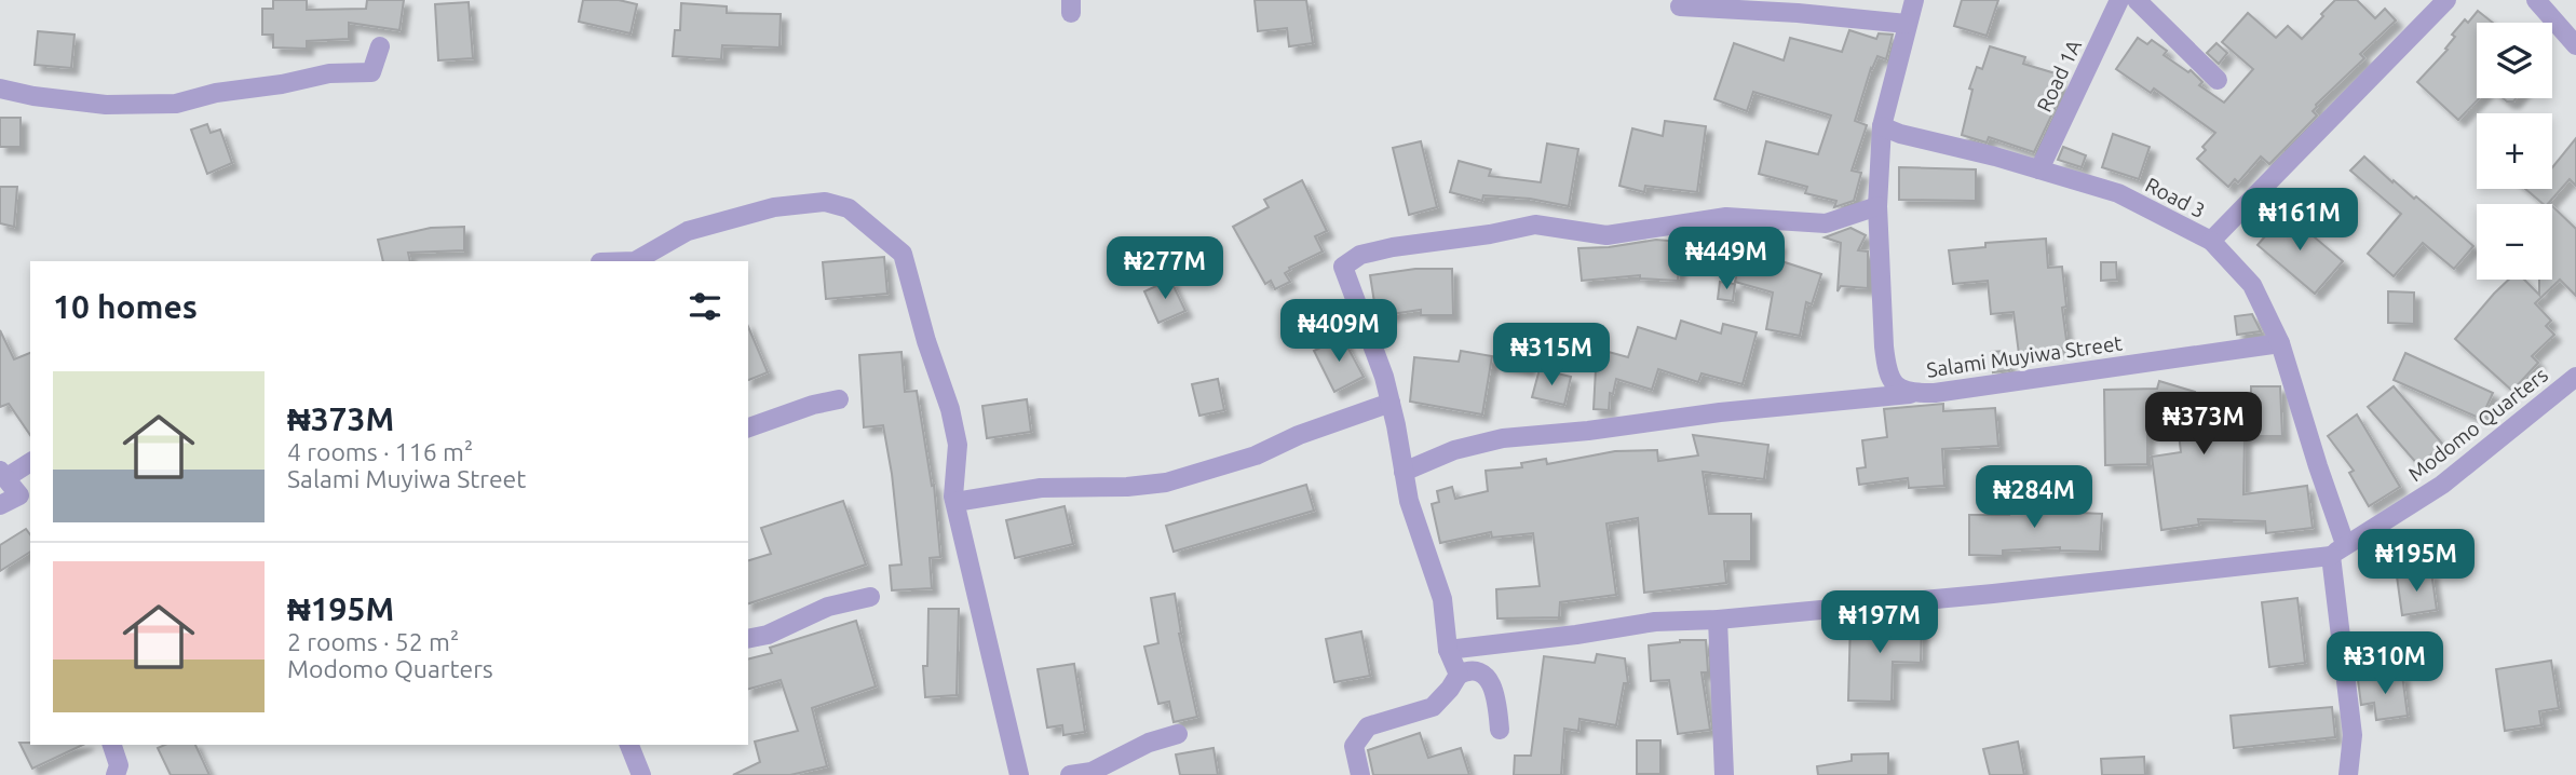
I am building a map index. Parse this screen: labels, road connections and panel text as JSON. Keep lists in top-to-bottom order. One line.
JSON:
{"streets":{"street":["Road 1A","Road 3","Salami Muyiwa Street","Modomo Quarters"]},"crossings":[["Road 1A","Road 3"],["Road 3","Salami Muyiwa Street"]],"page":{"map_buttons":["+","−"],"price":["₦161M","₦449M","₦277M","₦409M","₦315M","₦373M","₦284M","₦195M","₦197M","₦310M"],"heading":"10 homes","list":[{"name":"₦373M","note":"4 rooms · 116 m² · Salami Muyiwa Street"},{"name":"₦195M","note":"2 rooms · 52 m² · Modomo Quarters"}]}}
